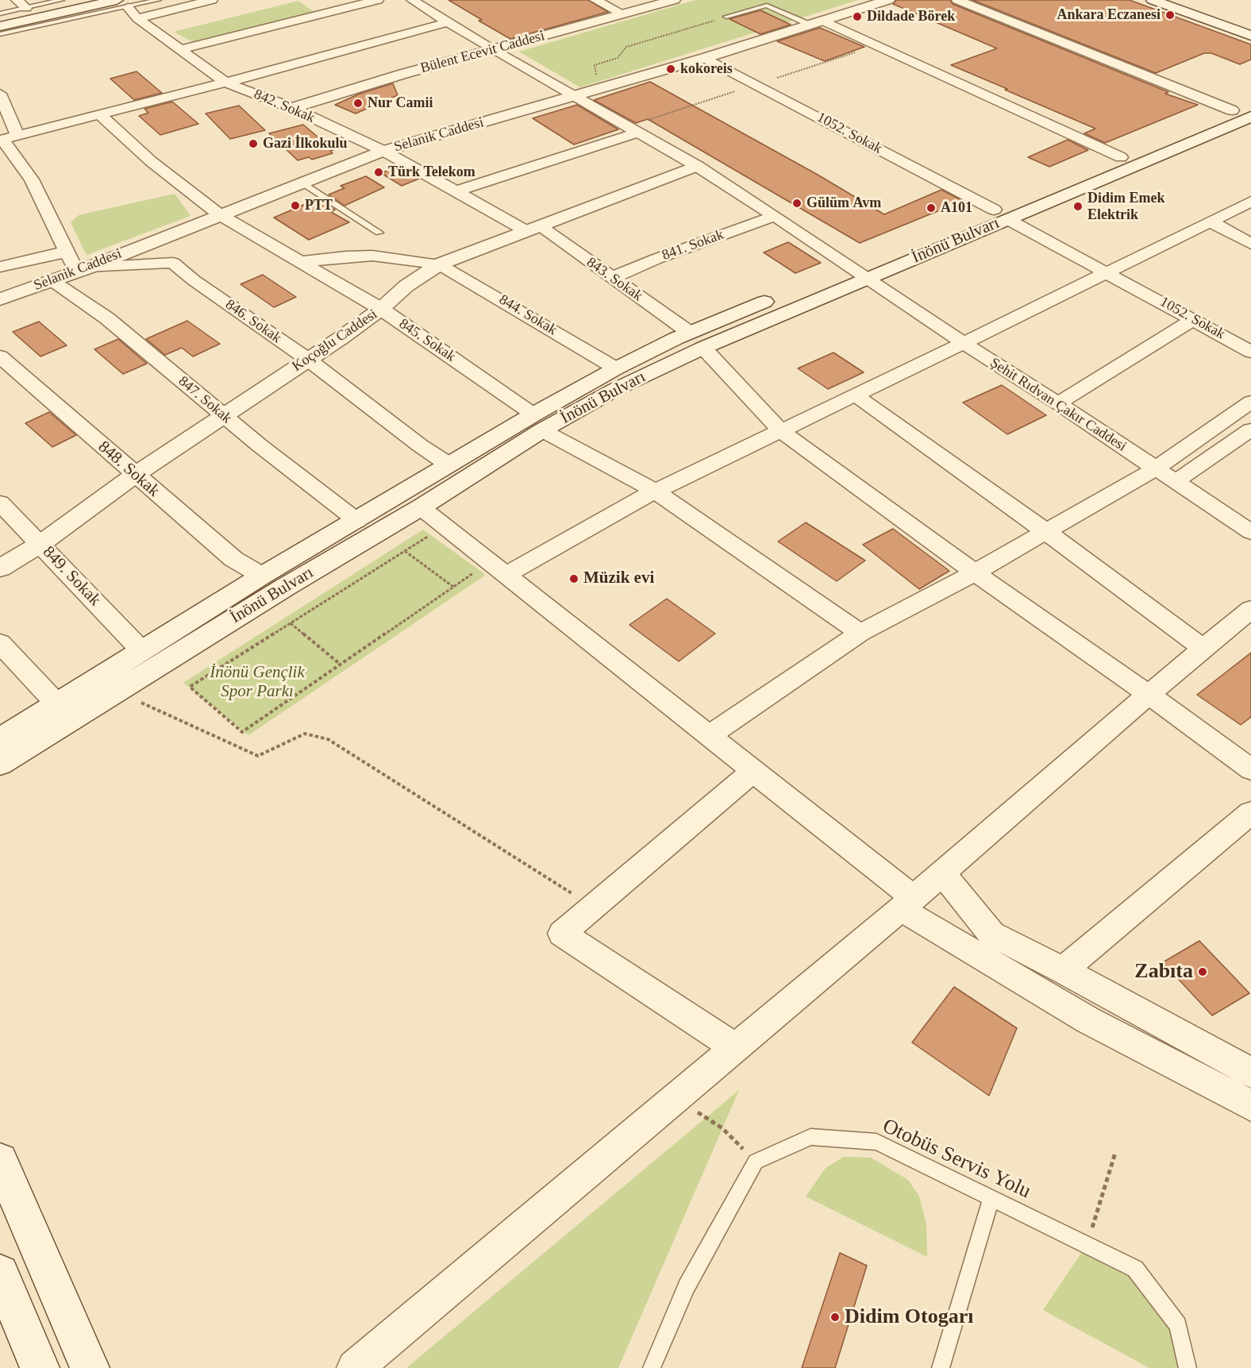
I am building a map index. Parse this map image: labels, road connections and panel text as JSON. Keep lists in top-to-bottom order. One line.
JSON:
{"streets":{"main road":["Bülent Ecevit Caddesi","Selanik Caddesi","İnönü Bulvarı","Koçoğlu Caddesi"],"street":["842. Sokak","1052. Sokak","841. Sokak","843. Sokak","844. Sokak","846. Sokak","845. Sokak","847. Sokak","Şehit Rıdvan Çakır Caddesi","848. Sokak","849. Sokak"],"lane":["Otobüs Servis Yolu"]},"crossings":[["Bülent Ecevit Caddesi","842. Sokak"],["Bülent Ecevit Caddesi","Şehit Rıdvan Çakır Caddesi"],["842. Sokak","Selanik Caddesi"],["842. Sokak","843. Sokak"],["842. Sokak","Koçoğlu Caddesi"],["1052. Sokak","Selanik Caddesi"],["1052. Sokak","İnönü Bulvarı"],["Selanik Caddesi","846. Sokak"],["Selanik Caddesi","845. Sokak"],["Selanik Caddesi","847. Sokak"],["Selanik Caddesi","Şehit Rıdvan Çakır Caddesi"],["İnönü Bulvarı","843. Sokak"],["İnönü Bulvarı","844. Sokak"],["İnönü Bulvarı","846. Sokak"],["İnönü Bulvarı","845. Sokak"],["İnönü Bulvarı","847. Sokak"],["İnönü Bulvarı","Şehit Rıdvan Çakır Caddesi"],["İnönü Bulvarı","848. Sokak"],["İnönü Bulvarı","849. Sokak"],["841. Sokak","843. Sokak"],["841. Sokak","Şehit Rıdvan Çakır Caddesi"],["843. Sokak","Koçoğlu Caddesi"],["844. Sokak","Koçoğlu Caddesi"],["846. Sokak","Koçoğlu Caddesi"],["Koçoğlu Caddesi","845. Sokak"],["Koçoğlu Caddesi","847. Sokak"],["Koçoğlu Caddesi","Şehit Rıdvan Çakır Caddesi"],["Koçoğlu Caddesi","848. Sokak"],["Koçoğlu Caddesi","849. Sokak"]],"parks":["İnönü Gençlik Spor Parkı"],"places":["Ankara Eczanesi","Dildade Börek","kokoreis","Nur Camii","Gazi İlkokulu","Türk Telekom","Gülüm Avm","PTT","Didim Emek Elektrik","A101","Müzik evi","Zabıta","Didim Otogarı"]}
